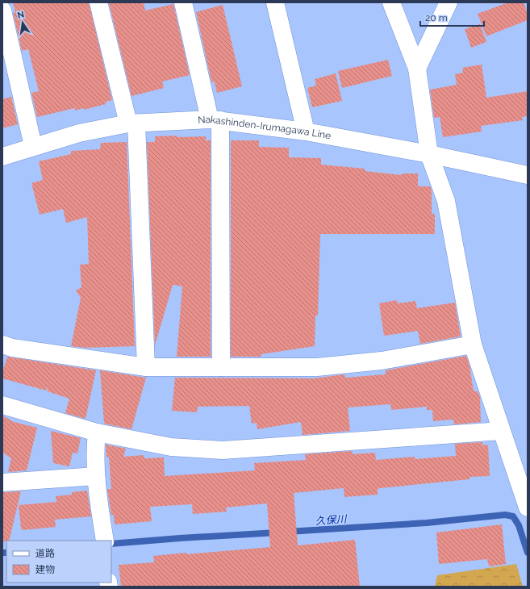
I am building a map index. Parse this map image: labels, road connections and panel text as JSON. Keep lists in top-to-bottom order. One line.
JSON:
{"streets":{"street":["Nakashinden-Irumagawa Line"]},"water":["久保川"],"legend":["道路","建物"],"scale_bar":"20 m","north":"top"}
